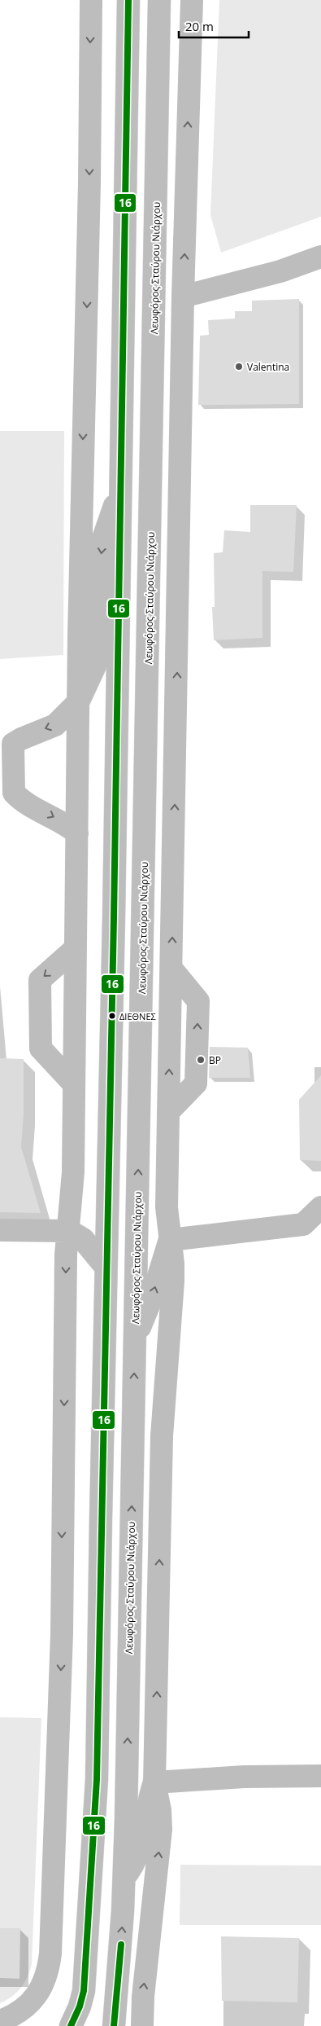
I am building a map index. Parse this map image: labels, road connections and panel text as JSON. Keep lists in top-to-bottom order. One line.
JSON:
{"streets":{"main road":["Λεωφόρος Σταύρου Νιάρχου"]},"places":["Valentina","ΔΙΕΘΝΕΣ","BP"],"lines":["transit line 16"],"scale_bar":"20 m"}
